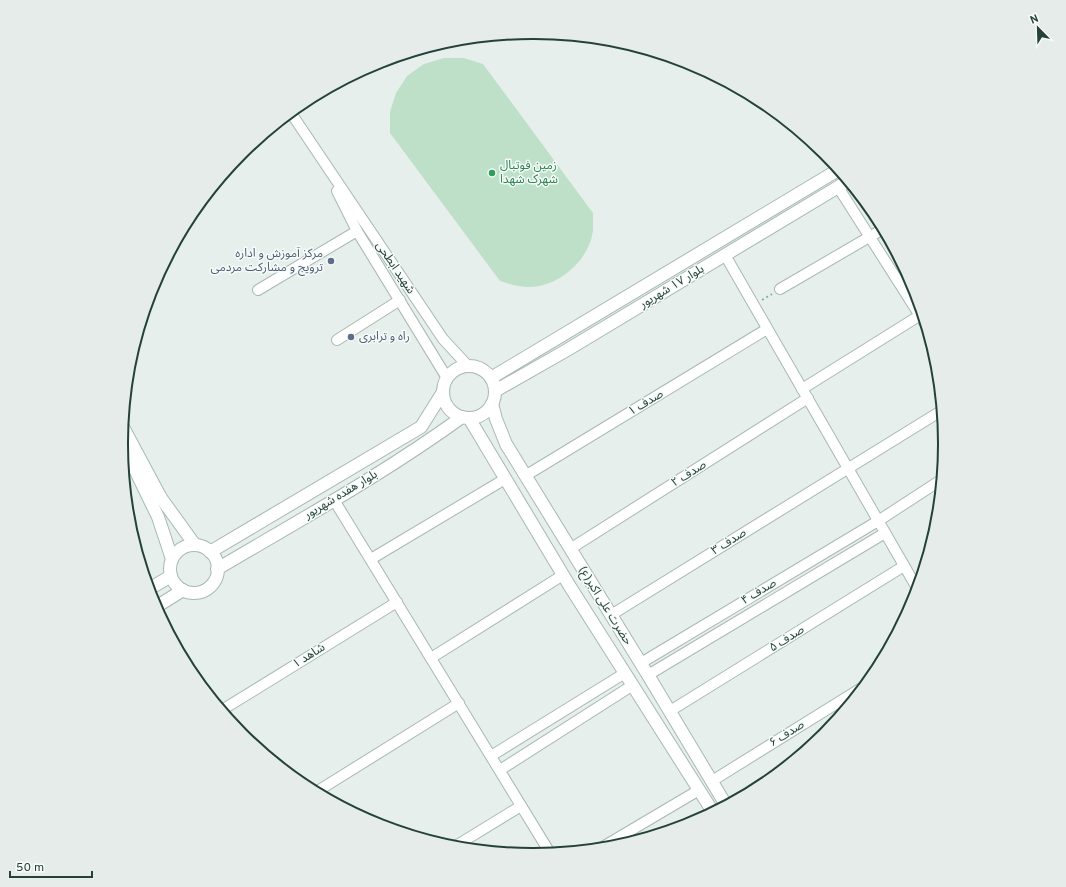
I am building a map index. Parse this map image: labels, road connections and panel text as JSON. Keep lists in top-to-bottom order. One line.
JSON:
{"streets":{"street":["شهید ابطحی","بلوار ۱۷ شهریور","صدف ۱","صدف ۲","بلوار هفده شهریور","صدف ۳","صدف ۴","حضرت علی اکبر(ع)","صدف ۵","شاهد ۱","صدف ۶"]},"crossings":[["شهید ابطحی","بلوار ۱۷ شهریور"],["شهید ابطحی","بلوار هفده شهریور"],["شهید ابطحی","حضرت علی اکبر(ع)"],["بلوار ۱۷ شهریور","بلوار هفده شهریور"],["بلوار ۱۷ شهریور","حضرت علی اکبر(ع)"],["صدف ۱","حضرت علی اکبر(ع)"],["صدف ۲","حضرت علی اکبر(ع)"],["بلوار هفده شهریور","حضرت علی اکبر(ع)"],["صدف ۳","حضرت علی اکبر(ع)"],["صدف ۴","حضرت علی اکبر(ع)"],["حضرت علی اکبر(ع)","صدف ۵"],["حضرت علی اکبر(ع)","صدف ۶"]],"places":["زمین فوتبال شهرک شهدا","مرکز آموزش و اداره ترویج و مشارکت مردمی","راه و ترابری"],"scale_bar":"50 m","north":"top left"}
